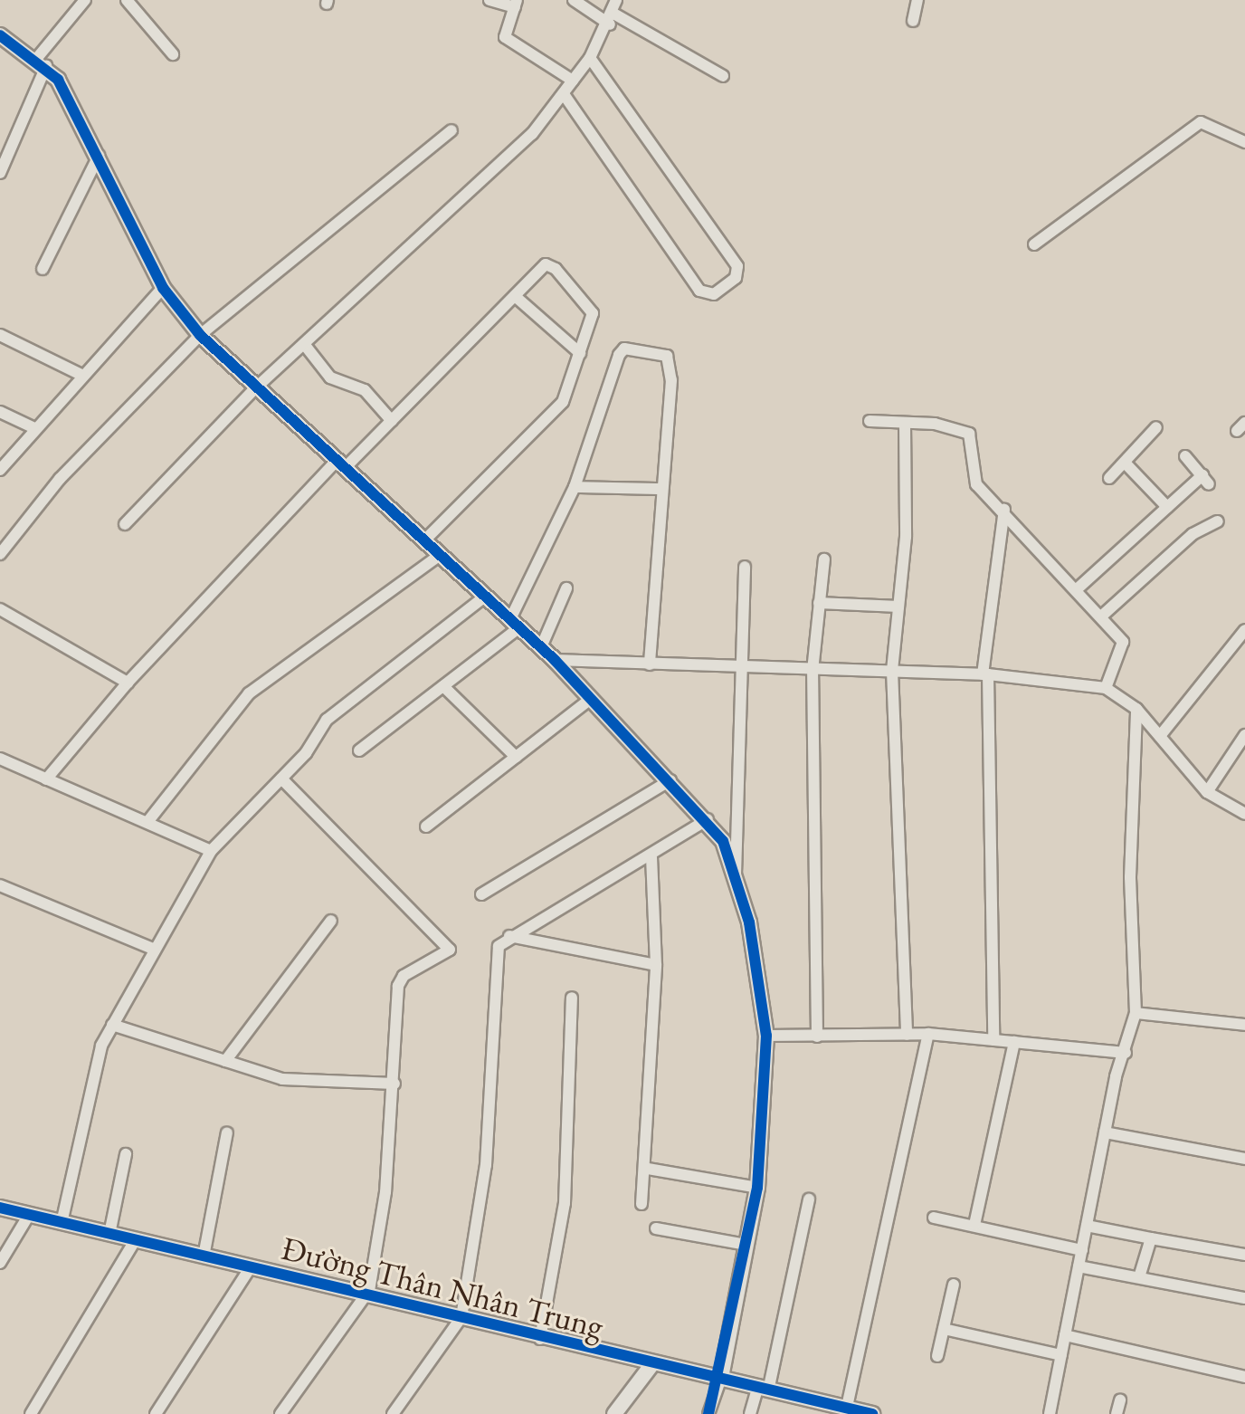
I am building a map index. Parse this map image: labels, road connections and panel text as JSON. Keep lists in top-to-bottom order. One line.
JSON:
{"streets":{"street":["Đường Thân Nhân Trung"]}}
